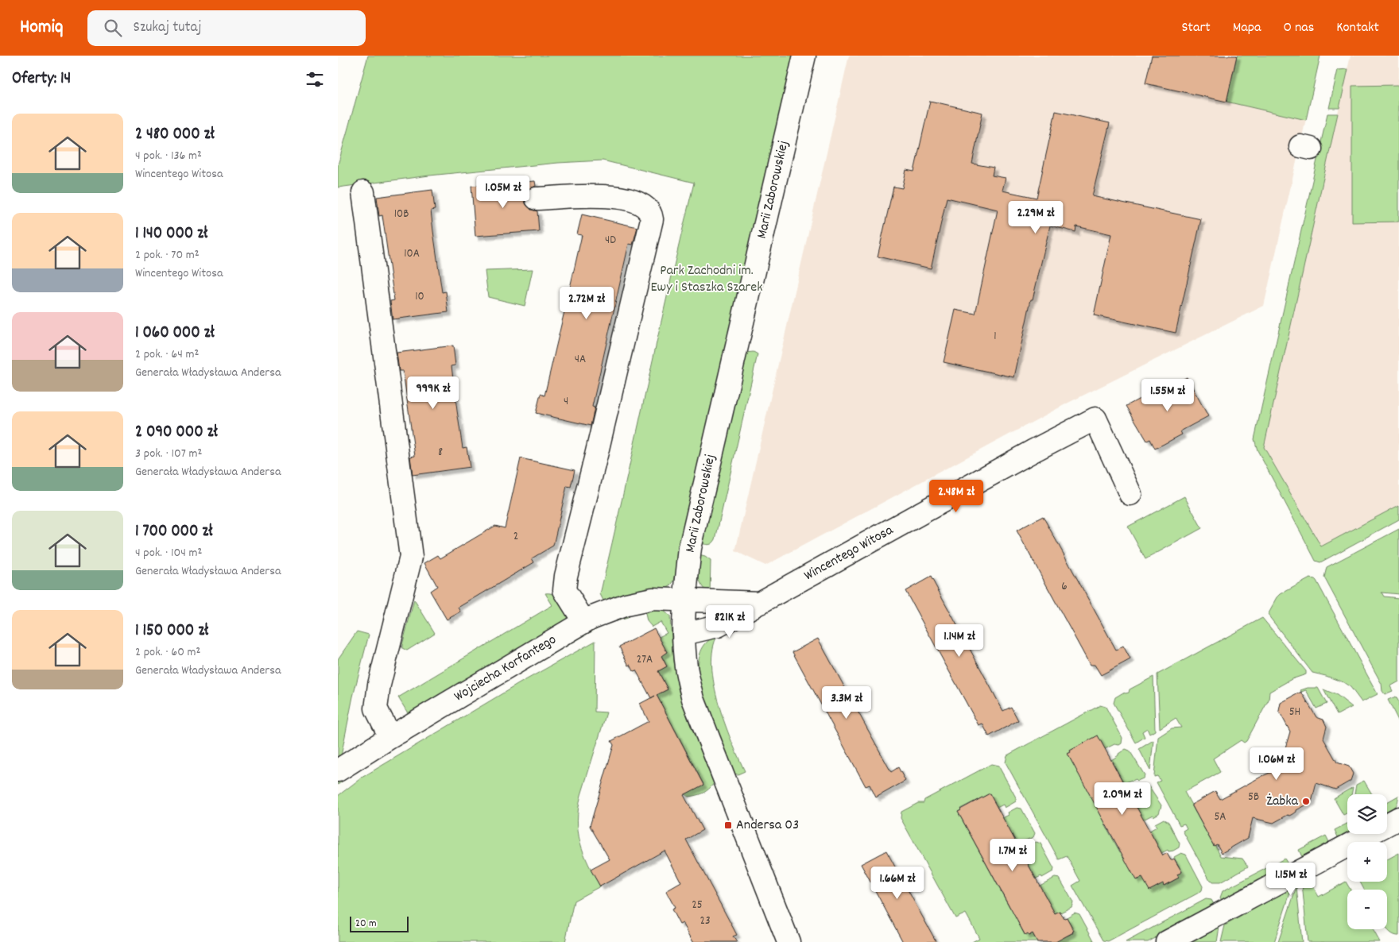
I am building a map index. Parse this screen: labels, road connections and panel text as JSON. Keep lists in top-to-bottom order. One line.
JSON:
{"streets":{"street":["Marii Zaborowskiej","Wincentego Witosa","Wojciecha Korfantego"]},"crossings":[["Marii Zaborowskiej","Wincentego Witosa"],["Marii Zaborowskiej","Wojciecha Korfantego"]],"parks":["Park Zachodni im. Ewy i Staszka Szarek"],"places":{"other":["Żabka"],"transit":["Andersa 03"]},"house_numbers":["10B","4D","10A","10","1","4A","4","8","2","6","27A","5H","5B","5A","25","23"],"scale_bar":"20 m","page":{"header":"Homiq","search":"Szukaj tutaj","nav":["Start","Mapa","O nas","Kontakt"],"heading":"Oferty: 14","list":[{"name":"2 480 000 zł","note":"4 pok. · 136 m² · Wincentego Witosa"},{"name":"1 140 000 zł","note":"2 pok. · 70 m² · Wincentego Witosa"},{"name":"1 060 000 zł","note":"2 pok. · 64 m² · Generała Władysława Andersa"},{"name":"2 090 000 zł","note":"3 pok. · 107 m² · Generała Władysława Andersa"},{"name":"1 700 000 zł","note":"4 pok. · 104 m² · Generała Władysława Andersa"},{"name":"1 150 000 zł","note":"2 pok. · 60 m² · Generała Władysława Andersa"}],"price":["1.05M zł","2.29M zł","2.72M zł","999K zł","1.55M zł","2.48M zł","821K zł","1.14M zł","3.3M zł","1.06M zł","2.09M zł","1.7M zł","1.15M zł","1.66M zł"],"map_buttons":["+","−"],"scale":"20 m"}}
